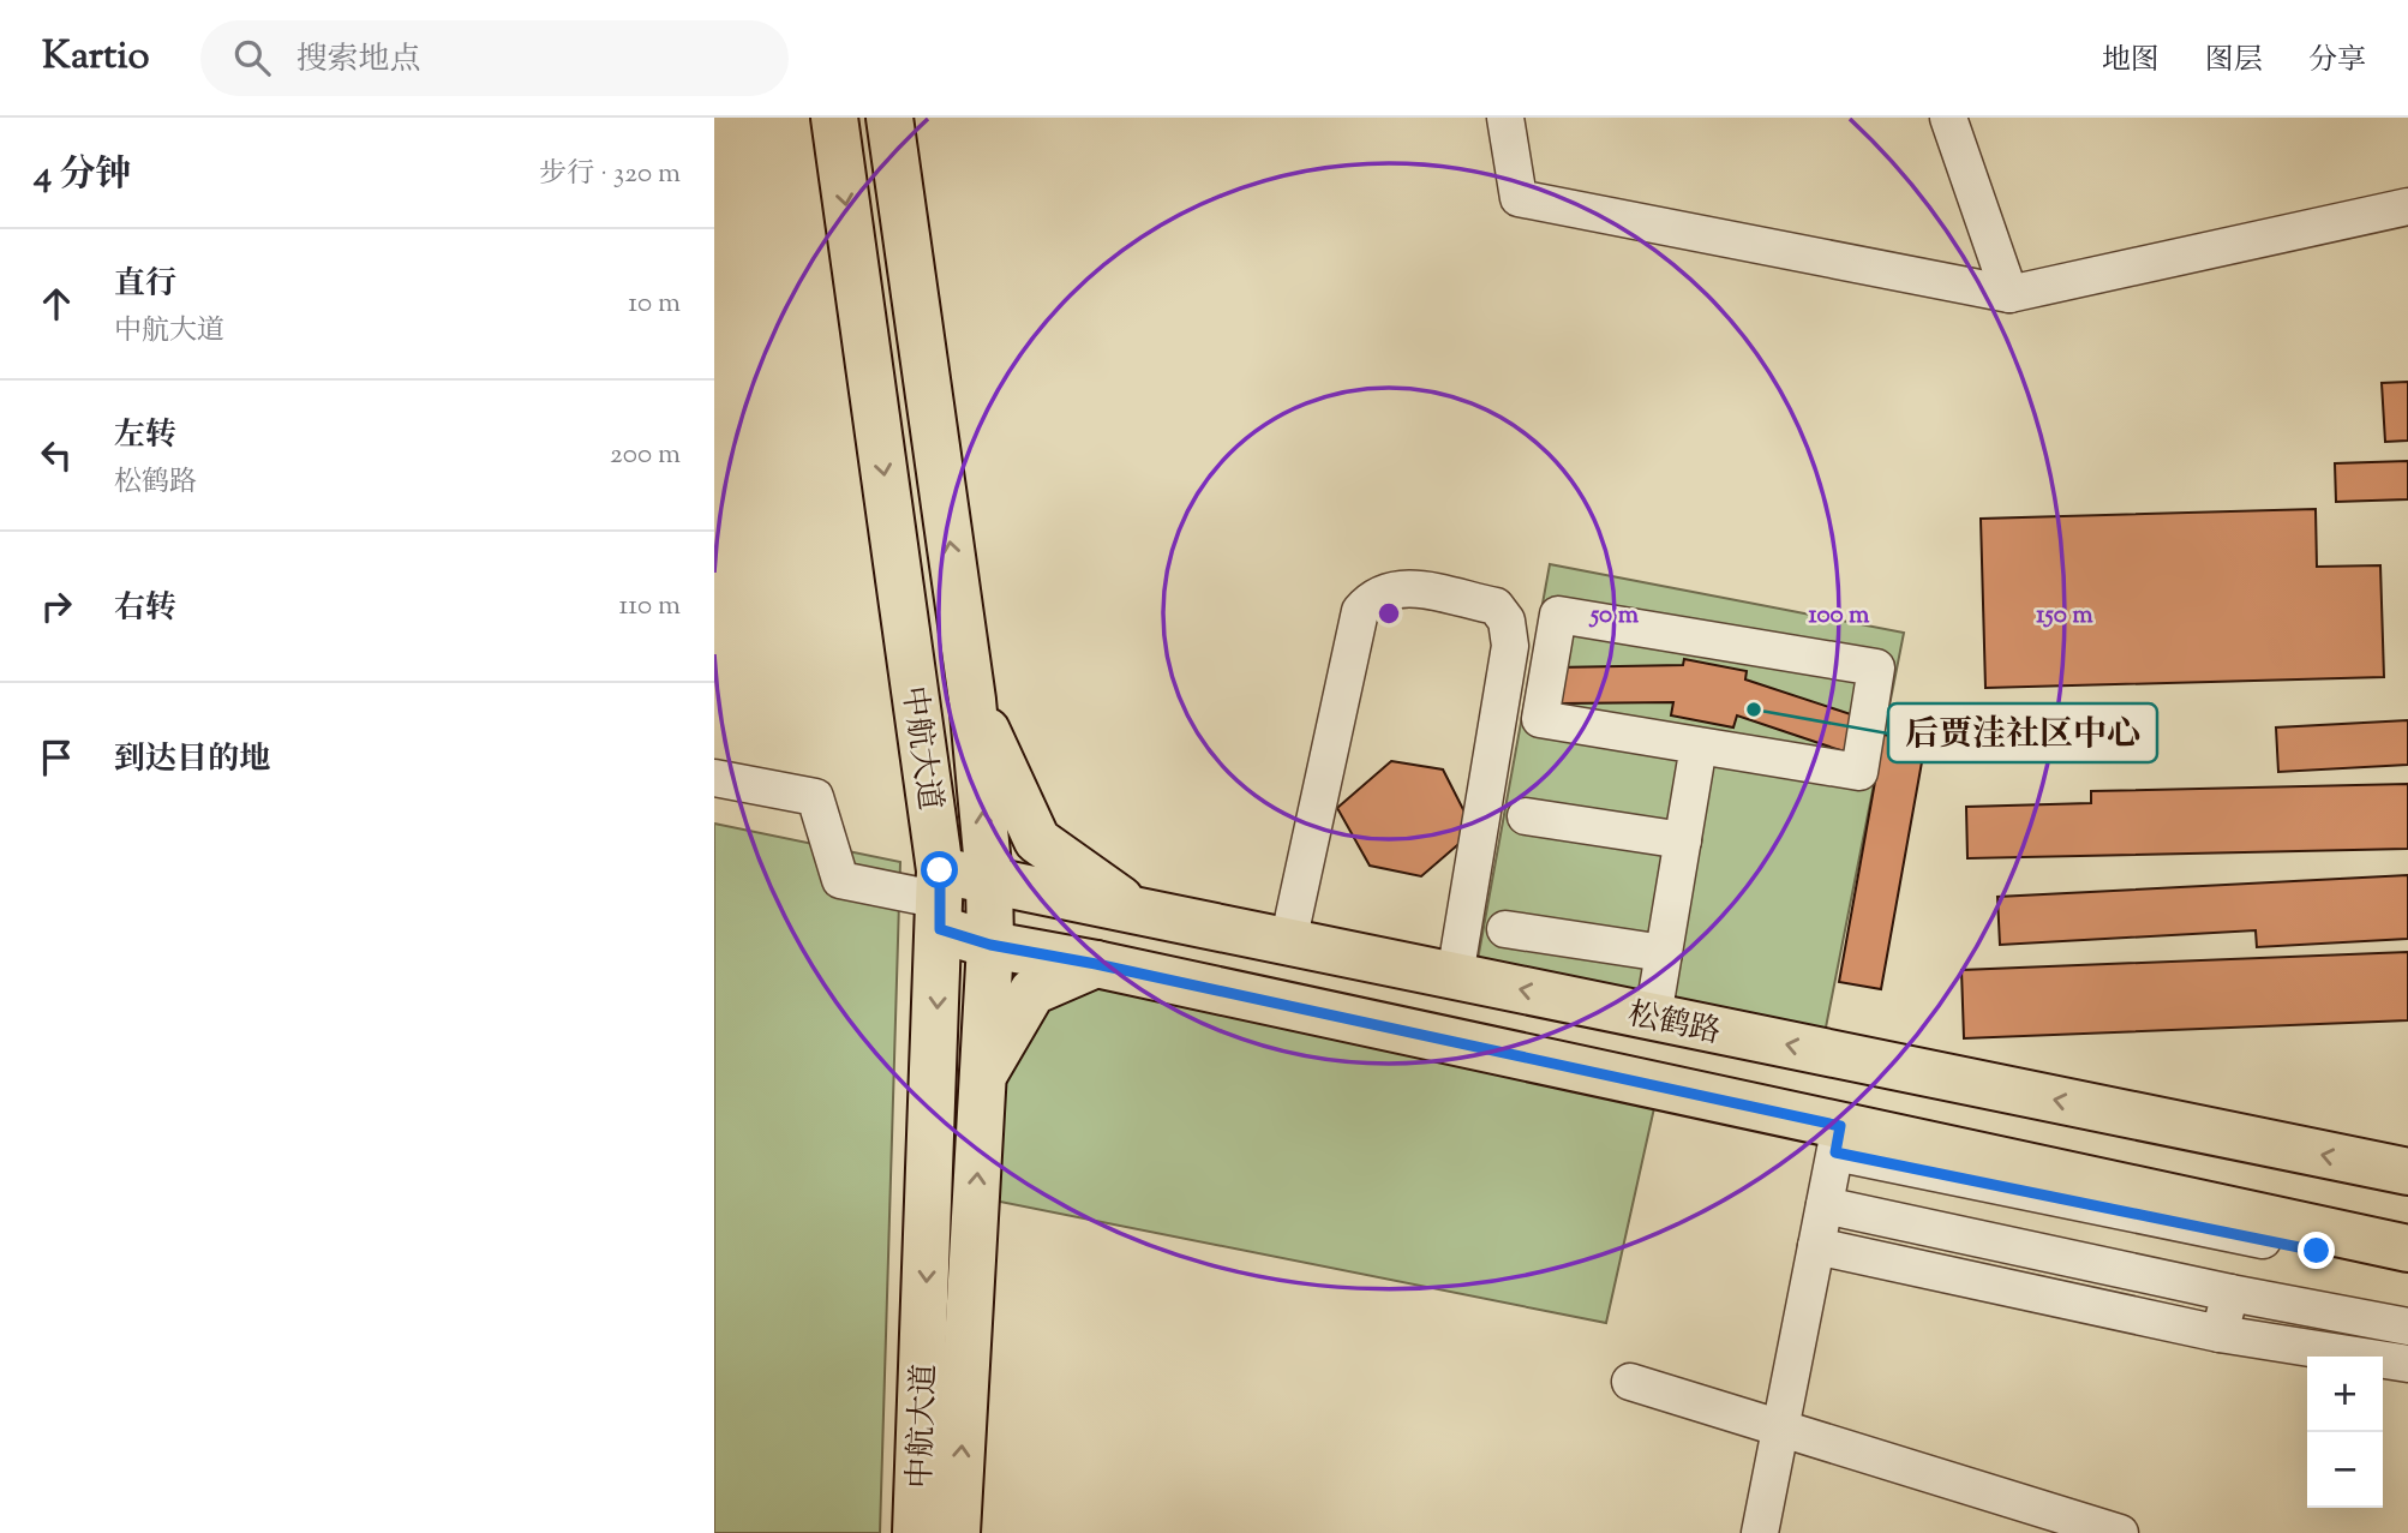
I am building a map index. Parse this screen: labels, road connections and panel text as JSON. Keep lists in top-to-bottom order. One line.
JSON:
{"streets":{"main road":["中航大道","松鹤路"]},"crossings":[["中航大道","松鹤路"]],"places":["后贾洼社区中心"],"page":{"header":"Kartio","search":"搜索地点","nav":["地图","图层","分享"],"heading":["4 分钟","步行 · 320 m"],"list":[["直行","中航大道","10 m"],["左转","松鹤路","200 m"],["右转","110 m"],"到达目的地"],"map_buttons":["+","−"]},"rings":["50 m","100 m","150 m"]}
